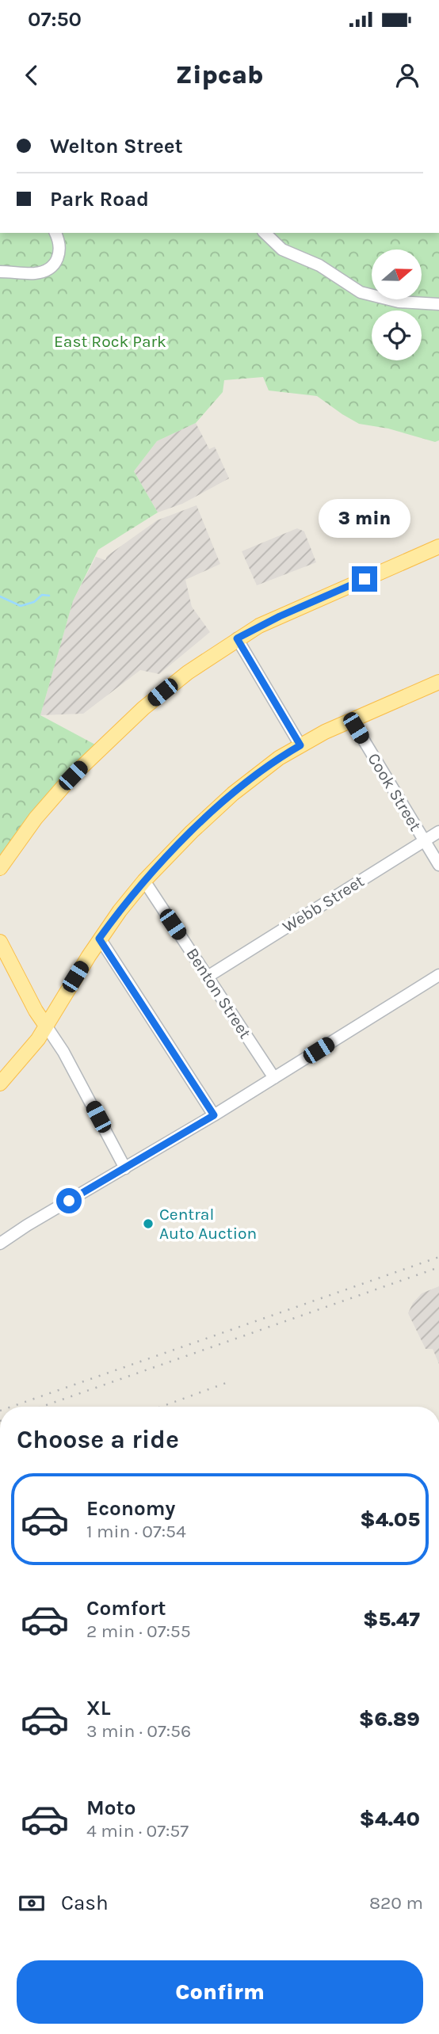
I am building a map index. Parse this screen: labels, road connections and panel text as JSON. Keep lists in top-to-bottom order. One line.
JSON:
{"streets":{"street":["Cook Street","Webb Street","Benton Street"]},"crossings":[["Cook Street","Webb Street"],["Webb Street","Benton Street"]],"parks":["East Rock Park"],"places":["Central Auto Auction"],"north":"right","page":{"status":"07:50","header":"Zipcab","banner":["Welton Street","Park Road"],"bubble":"3 min","heading":"Choose a ride","list":[{"name":"Economy","note":"1 min · 07:54","value":"$4.05"},{"name":"Comfort","note":"2 min · 07:55","value":"$5.47"},{"name":"XL","note":"3 min · 07:56","value":"$6.89"},{"name":"Moto","note":"4 min · 07:57","value":"$4.40"}],"pay":["Cash","820 m"],"buttons":"Confirm"}}
